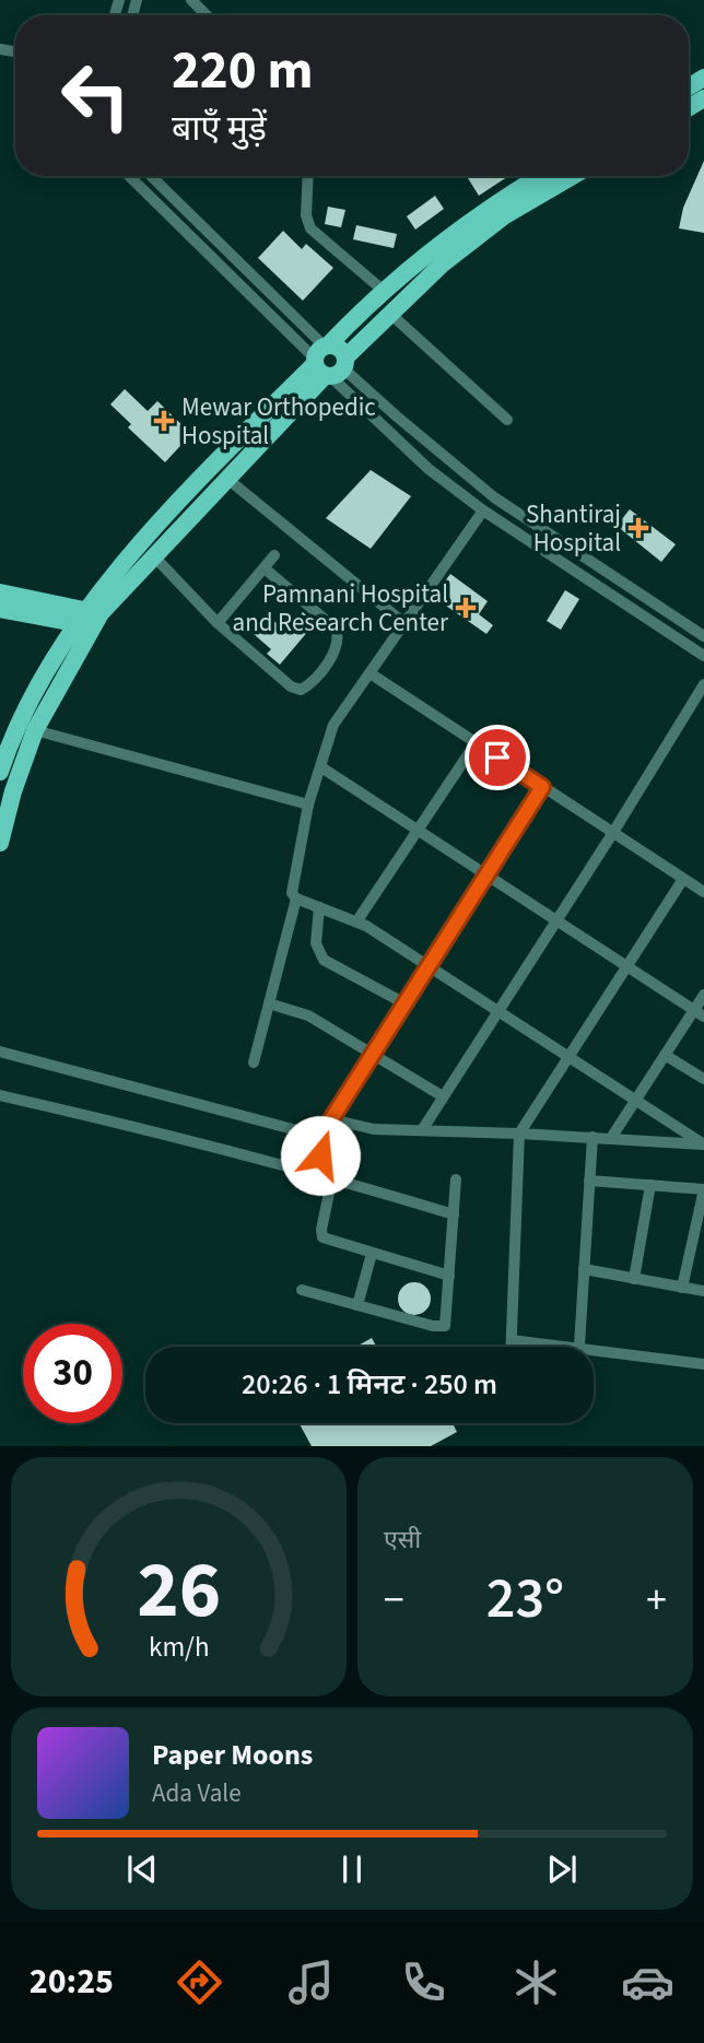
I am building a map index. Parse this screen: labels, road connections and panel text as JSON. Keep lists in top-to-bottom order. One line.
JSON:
{"places":{"health":["Mewar Orthopedic Hospital","Shantiraj Hospital","Pamnani Hospital and Research Center"]},"page":{"turn":["220 m","बाएँ मुड़ें"],"limit":"30","trip":"20:26 · 1 मिनट · 250 m","tile":"एसी","heat":["−","23°","+"],"song":["Paper Moons","Ada Vale"],"tabs":"20:25","gauge":["26","km/h"]}}
